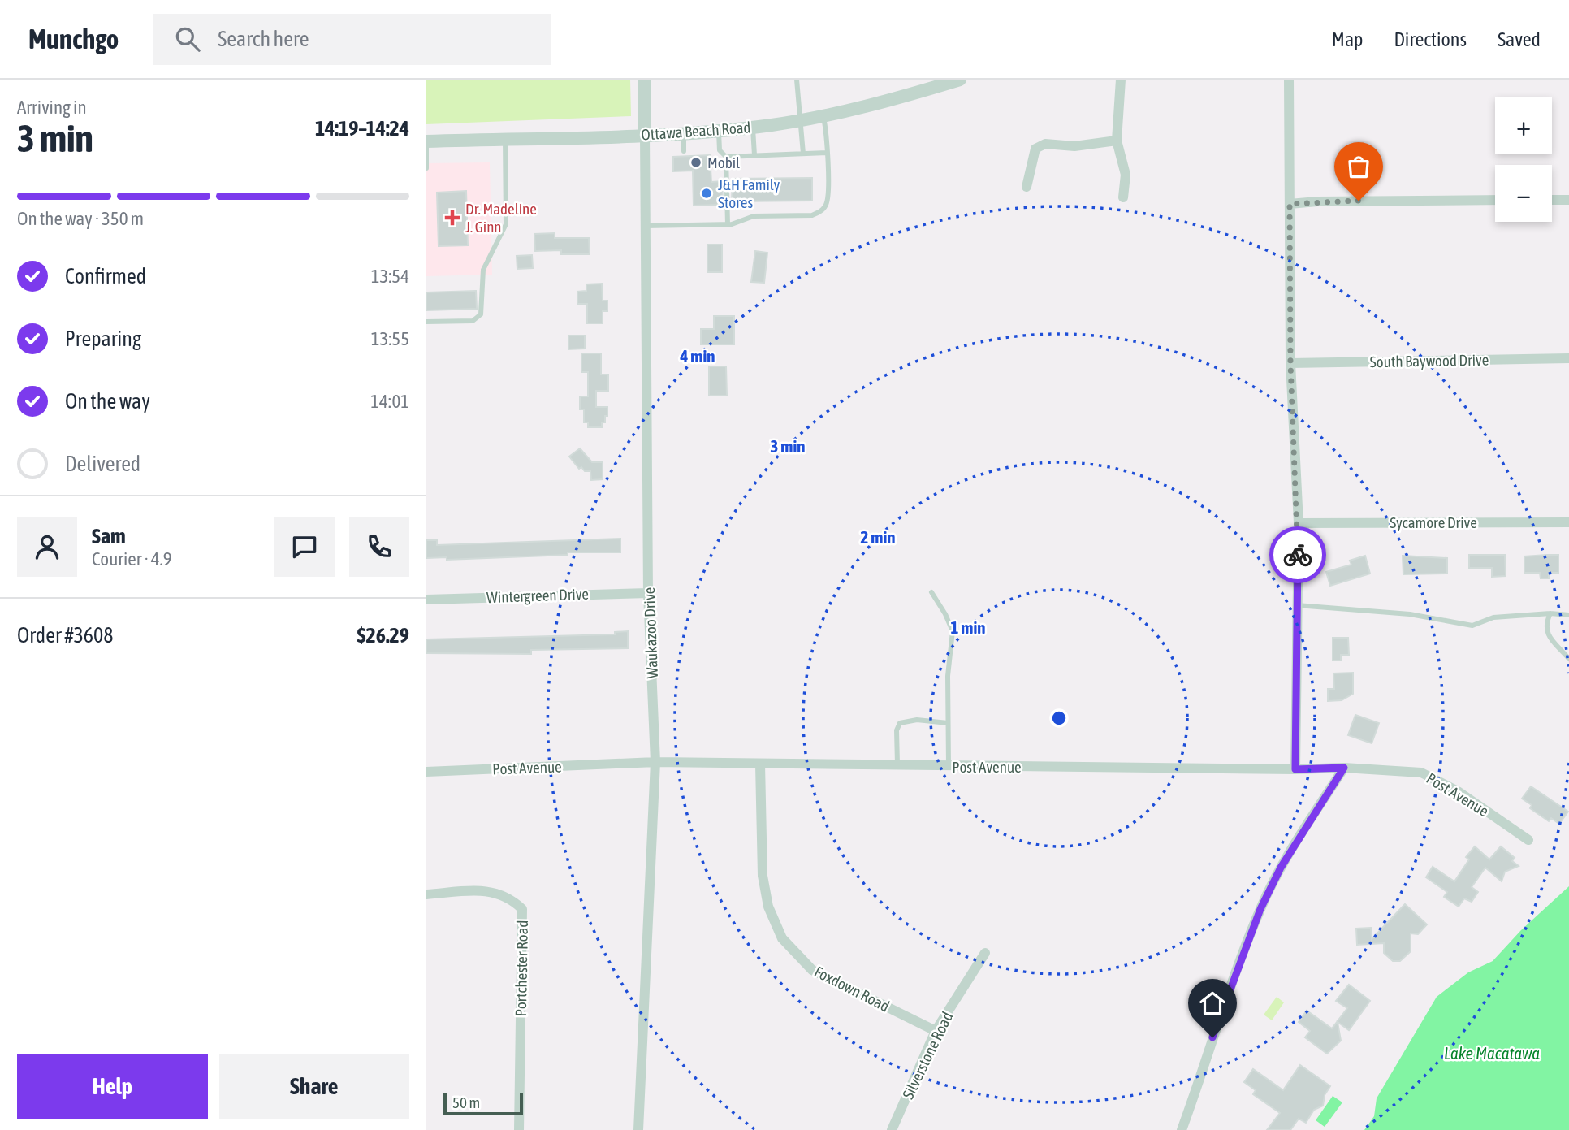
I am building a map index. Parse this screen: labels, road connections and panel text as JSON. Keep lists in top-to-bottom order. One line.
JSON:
{"streets":{"street":["Ottawa Beach Road","South Baywood Drive","Sycamore Drive","Wintergreen Drive","Waukazoo Drive","Post Avenue","Portchester Road","Foxdown Road","Silverstone Road"]},"crossings":[["Ottawa Beach Road","Waukazoo Drive"],["Wintergreen Drive","Waukazoo Drive"],["Waukazoo Drive","Post Avenue"],["Post Avenue","Foxdown Road"],["Foxdown Road","Silverstone Road"]],"water":["Lake Macatawa"],"places":{"other":["Mobil","J&H Family Stores"],"health":["Dr. Madeline J. Ginn"]},"scale_bar":"50 m","page":{"header":"Munchgo","search":"Search here","nav":["Map","Directions","Saved"],"heading":["3 min","Arriving in","14:19–14:24"],"panel":["Sam","Courier · 4.9","Order #3608","$26.29"],"map_buttons":["+","−"],"bar":"On the way · 350 m","list":[["Confirmed","13:54"],["Preparing","13:55"],["On the way","14:01"],"Delivered"],"buttons":["Help","Share"],"scale":"50 m"},"rings":["4 min","3 min","2 min","1 min"]}
